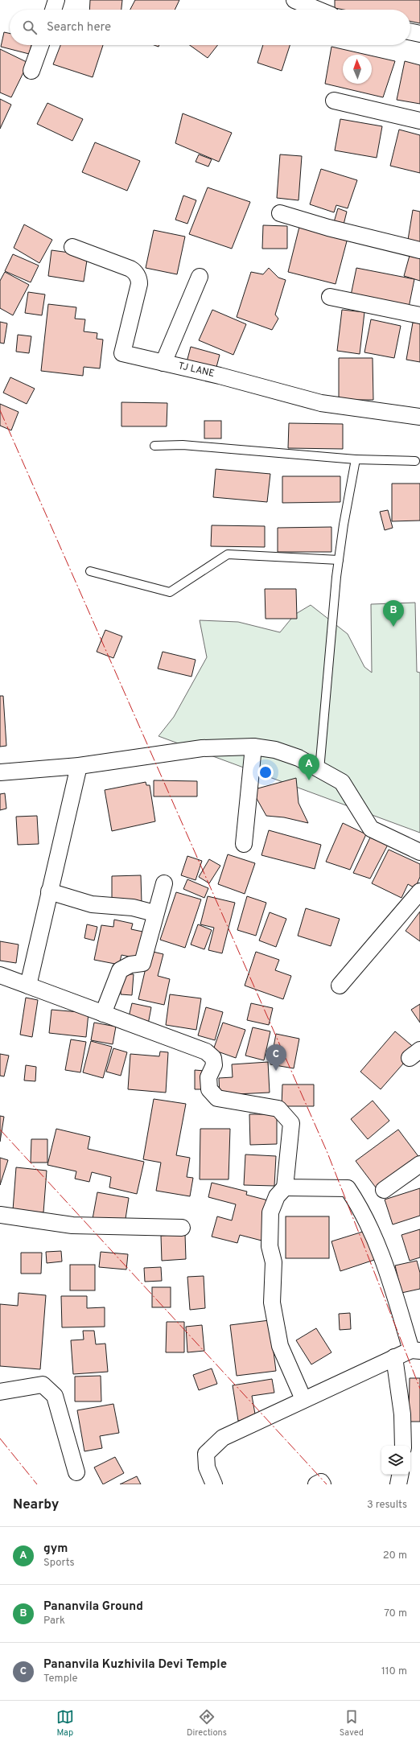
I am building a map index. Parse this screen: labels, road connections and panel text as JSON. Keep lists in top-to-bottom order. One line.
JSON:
{"streets":{"street":["TJ LANE"]},"north":"top","page":{"search":"Search here","pins":["B","A","C"],"heading":["Nearby","3 results"],"list":[{"mark":"A","name":"gym","note":"Sports","value":"20 m"},{"mark":"B","name":"Pananvila Ground","note":"Park","value":"70 m"},{"mark":"C","name":"Pananvila Kuzhivila Devi Temple","note":"Temple","value":"110 m"}],"nav":["Map","Directions","Saved"]}}
